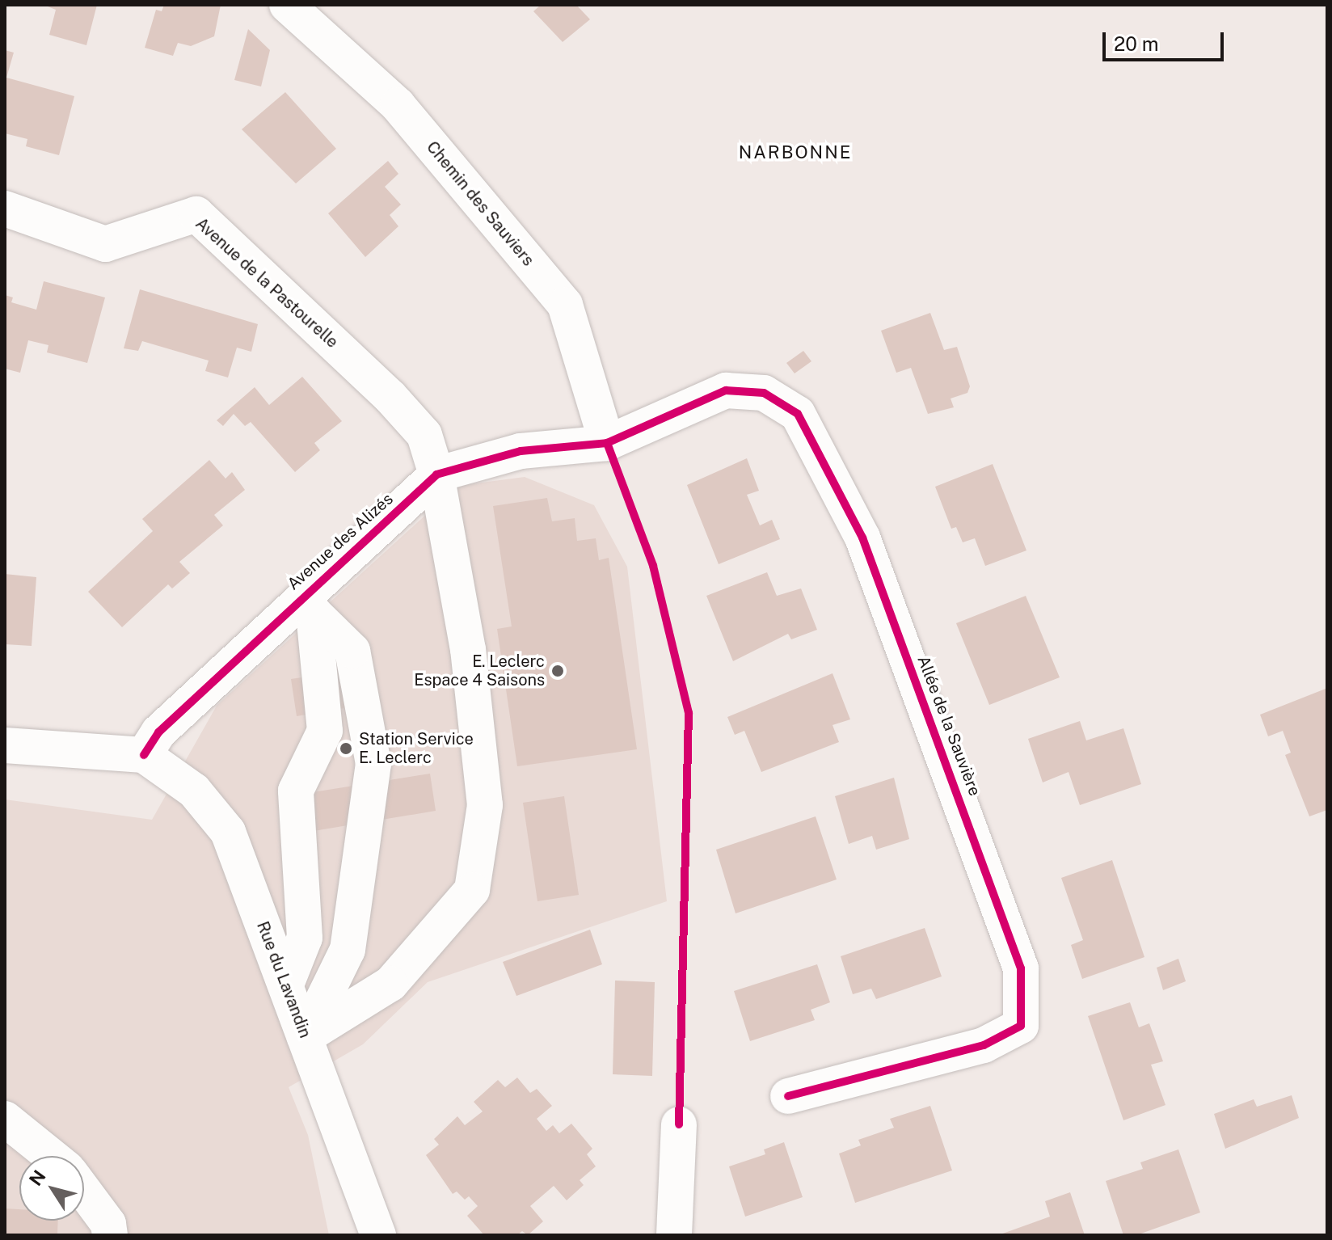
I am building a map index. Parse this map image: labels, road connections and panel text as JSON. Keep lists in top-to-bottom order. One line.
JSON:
{"streets":{"street":["Chemin des Sauviers","Avenue de la Pastourelle","Avenue des Alizés","Allée de la Sauvière","Rue du Lavandin"]},"crossings":[["Chemin des Sauviers","Avenue des Alizés"],["Chemin des Sauviers","Allée de la Sauvière"],["Avenue de la Pastourelle","Avenue des Alizés"],["Avenue des Alizés","Allée de la Sauvière"],["Avenue des Alizés","Rue du Lavandin"]],"districts":["NARBONNE"],"places":["E. Leclerc Espace 4 Saisons","Station Service E. Leclerc"],"scale_bar":"20 m","north":"top left"}
